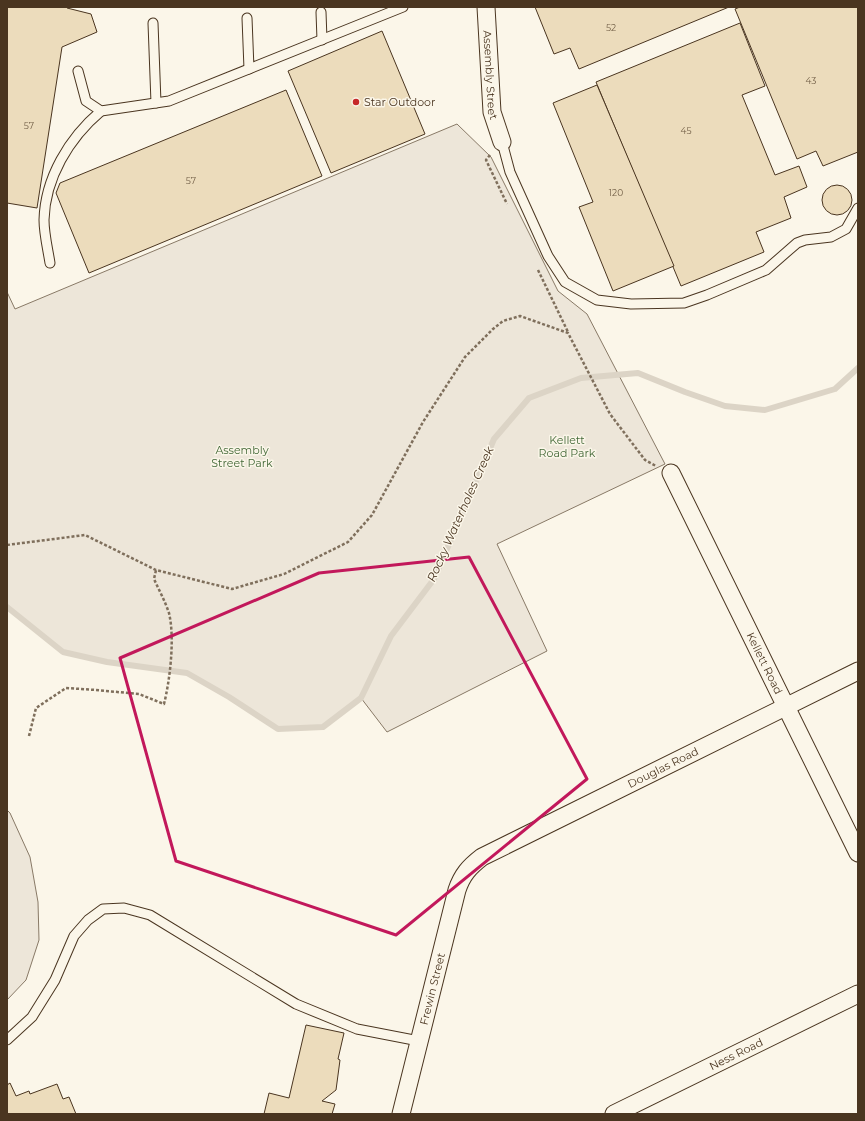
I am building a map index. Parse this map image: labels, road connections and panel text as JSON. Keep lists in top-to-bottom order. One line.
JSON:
{"streets":{"street":["Assembly Street","Kellett Road","Douglas Road","Frewin Street","Ness Road"]},"crossings":[["Kellett Road","Douglas Road"],["Douglas Road","Frewin Street"]],"water":["Rocky Waterholes Creek"],"parks":["Kellett Road Park","Assembly Street Park"],"places":["Star Outdoor"],"house_numbers":["52","43","57","45","57","120"]}
